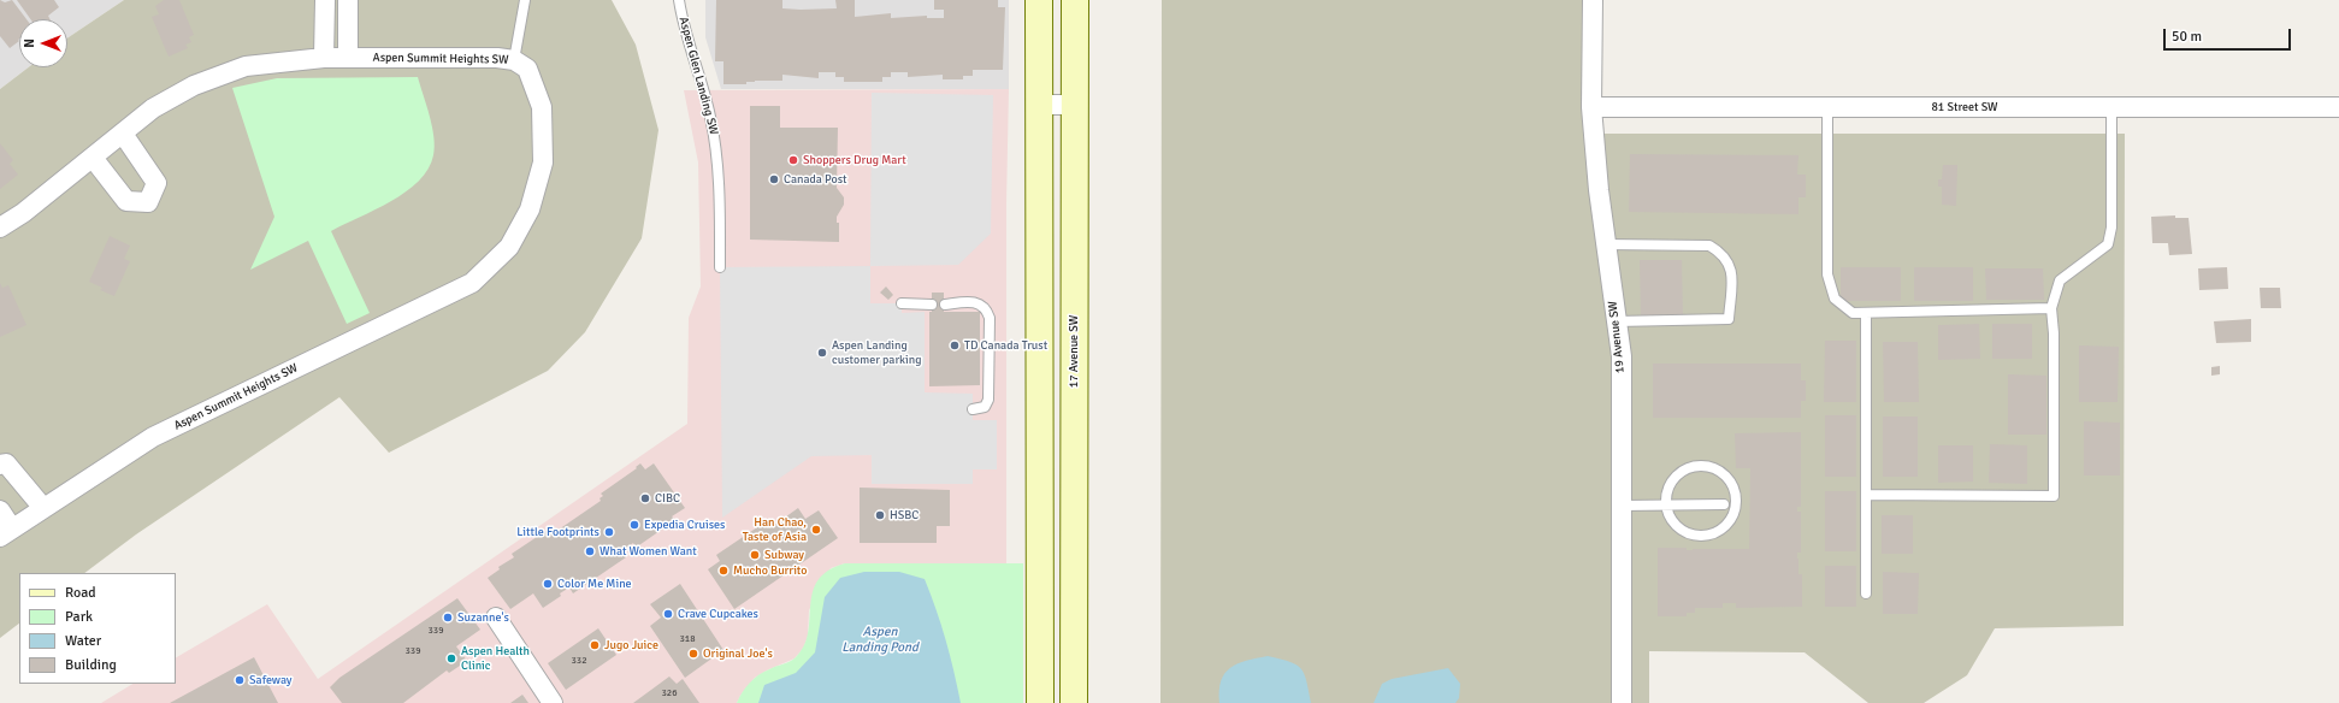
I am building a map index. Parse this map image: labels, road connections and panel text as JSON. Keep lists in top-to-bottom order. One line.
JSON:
{"streets":{"main road":["17 Avenue SW"],"street":["Aspen Summit Heights SW","81 Street SW","19 Avenue SW"],"lane":["Aspen Glen Landing SW"]},"crossings":[["81 Street SW","19 Avenue SW"]],"water":["Aspen Landing Pond"],"places":["Shoppers Drug Mart","Canada Post","TD Canada Trust","Aspen Landing customer parking","CIBC","HSBC","Expedia Cruises","Han Chao, Taste of Asia","Little Footprints","What Women Want","Subway","Mucho Burrito","Color Me Mine","Crave Cupcakes","Suzanne's","Jugo Juice","Original Joe's","Aspen Health Clinic","Safeway"],"house_numbers":["339","318","339","332","326"],"legend":["Road","Park","Water","Building"],"scale_bar":"50 m","north":"left"}
